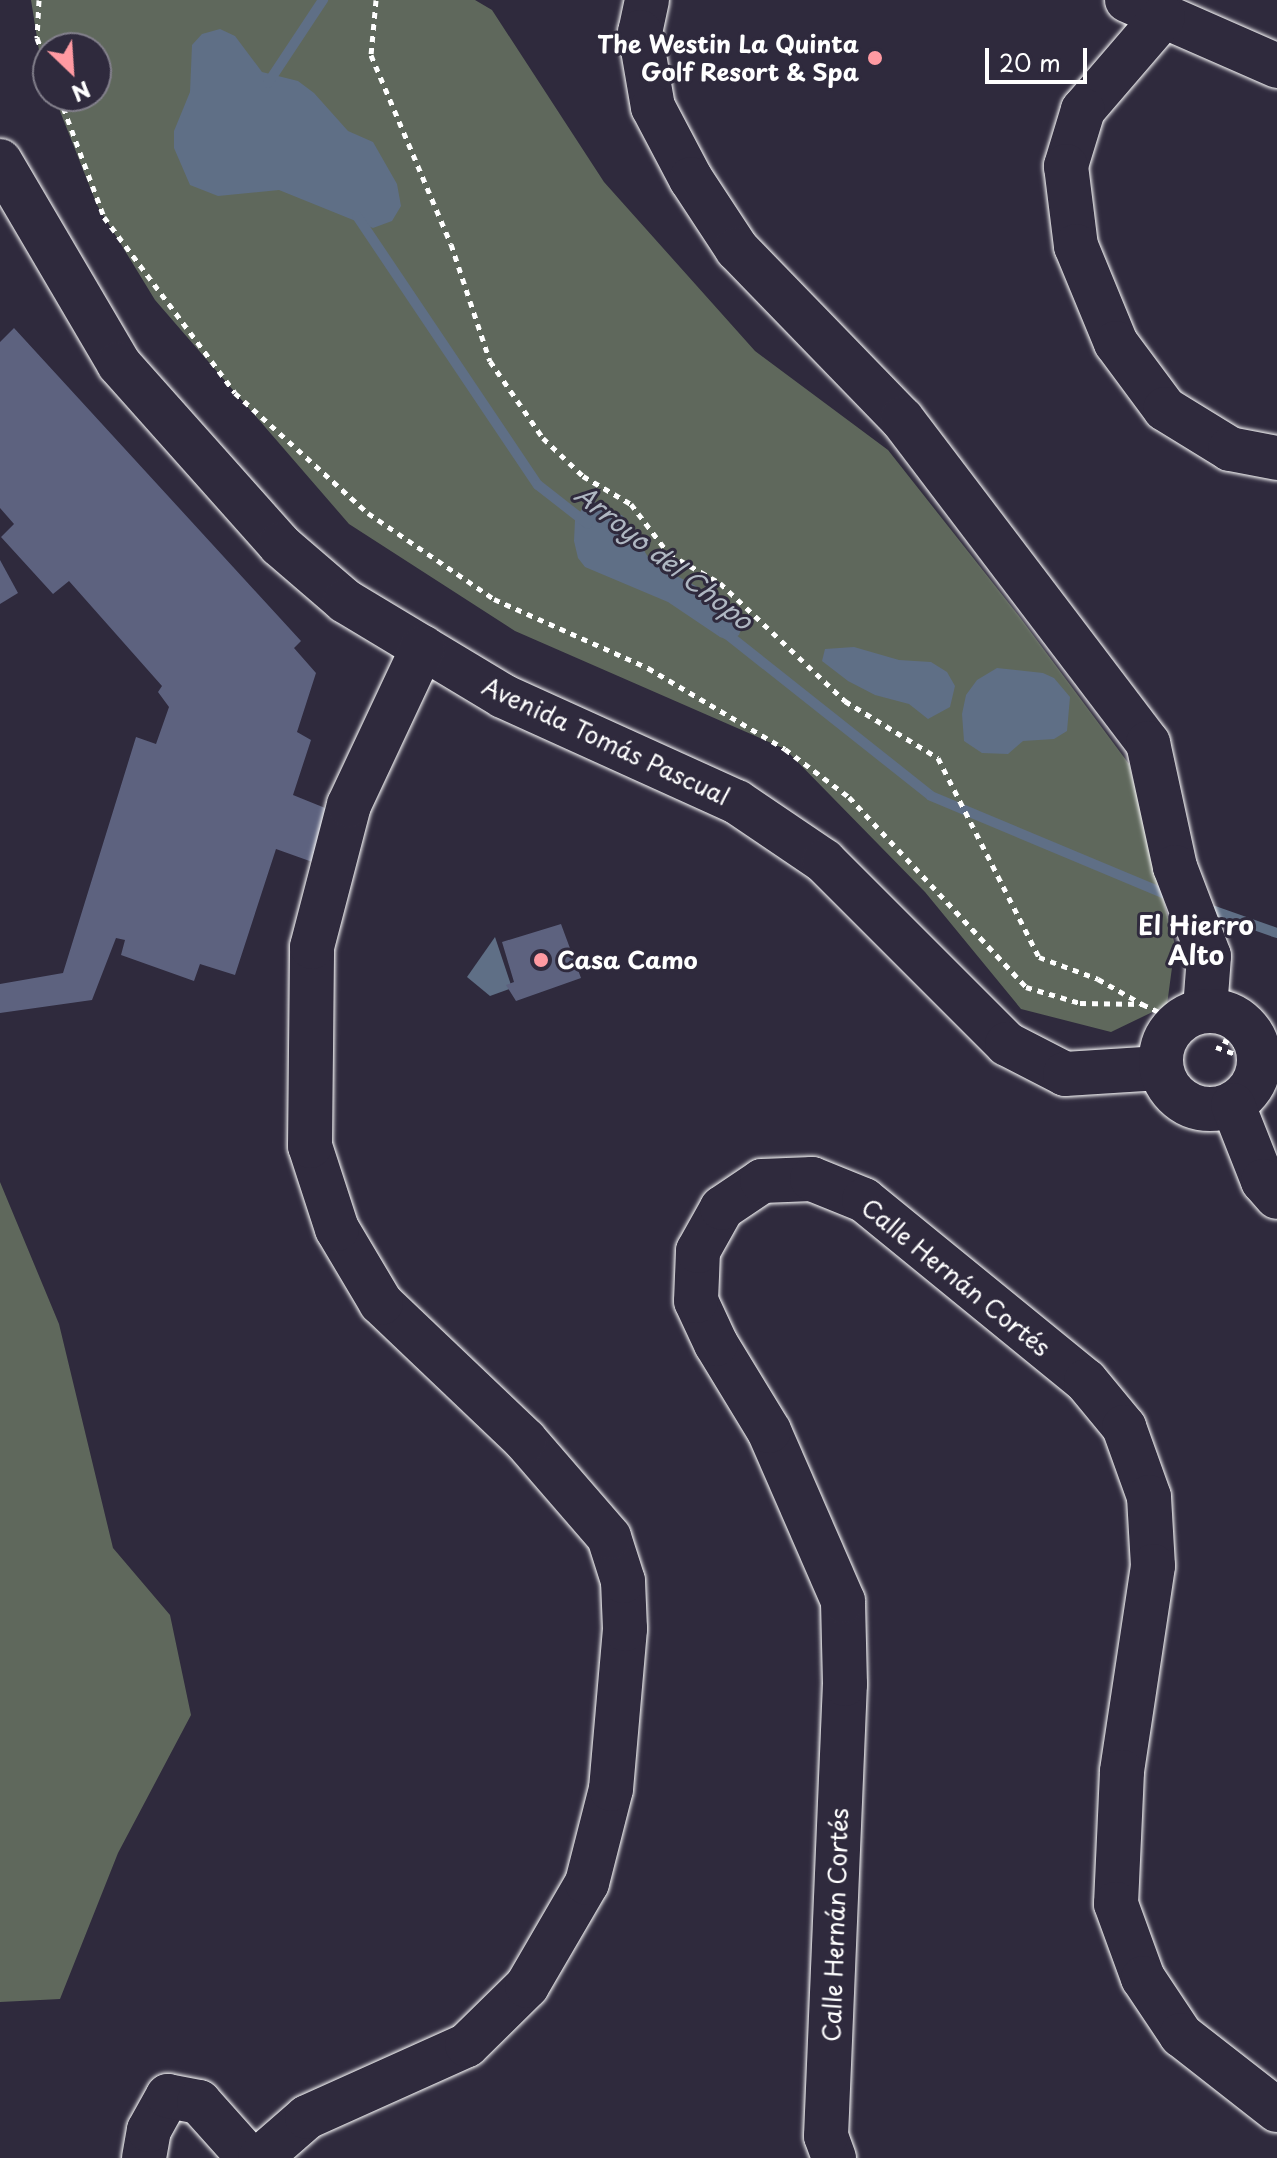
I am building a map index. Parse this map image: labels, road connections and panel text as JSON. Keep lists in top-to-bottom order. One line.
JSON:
{"streets":{"street":["Avenida Tomás Pascual","Calle Hernán Cortés"]},"districts":["El Hierro Alto"],"water":["Arroyo del Chopo"],"places":["The Westin La Quinta Golf Resort & Spa","Casa Camo"],"scale_bar":"20 m","north":"bottom right"}
